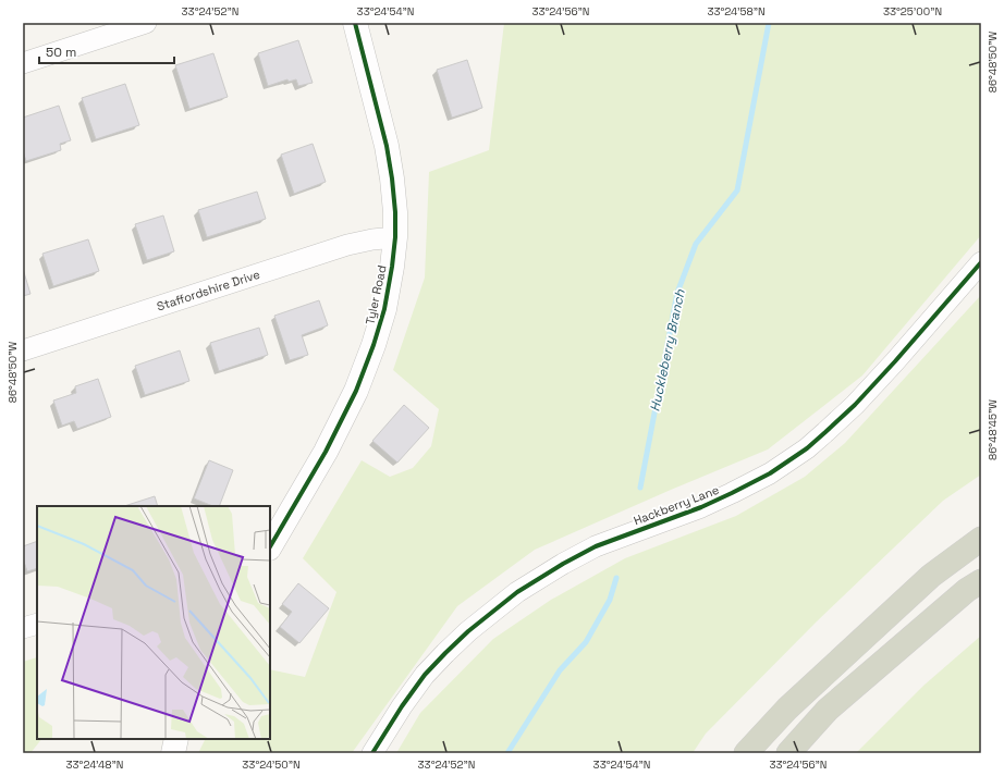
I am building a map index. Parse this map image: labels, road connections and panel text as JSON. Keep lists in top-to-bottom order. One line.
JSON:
{"streets":{"street":["Staffordshire Drive","Tyler Road","Hackberry Lane"]},"crossings":[["Staffordshire Drive","Tyler Road"]],"water":["Huckleberry Branch"],"scale_bar":"50 m","coordinates":["33°24'52\"N","33°24'54\"N","33°24'56\"N","33°24'58\"N","33°25'00\"N","86°48'50\"W","86°48'45\"W","33°24'48\"N","33°24'50\"N"]}
